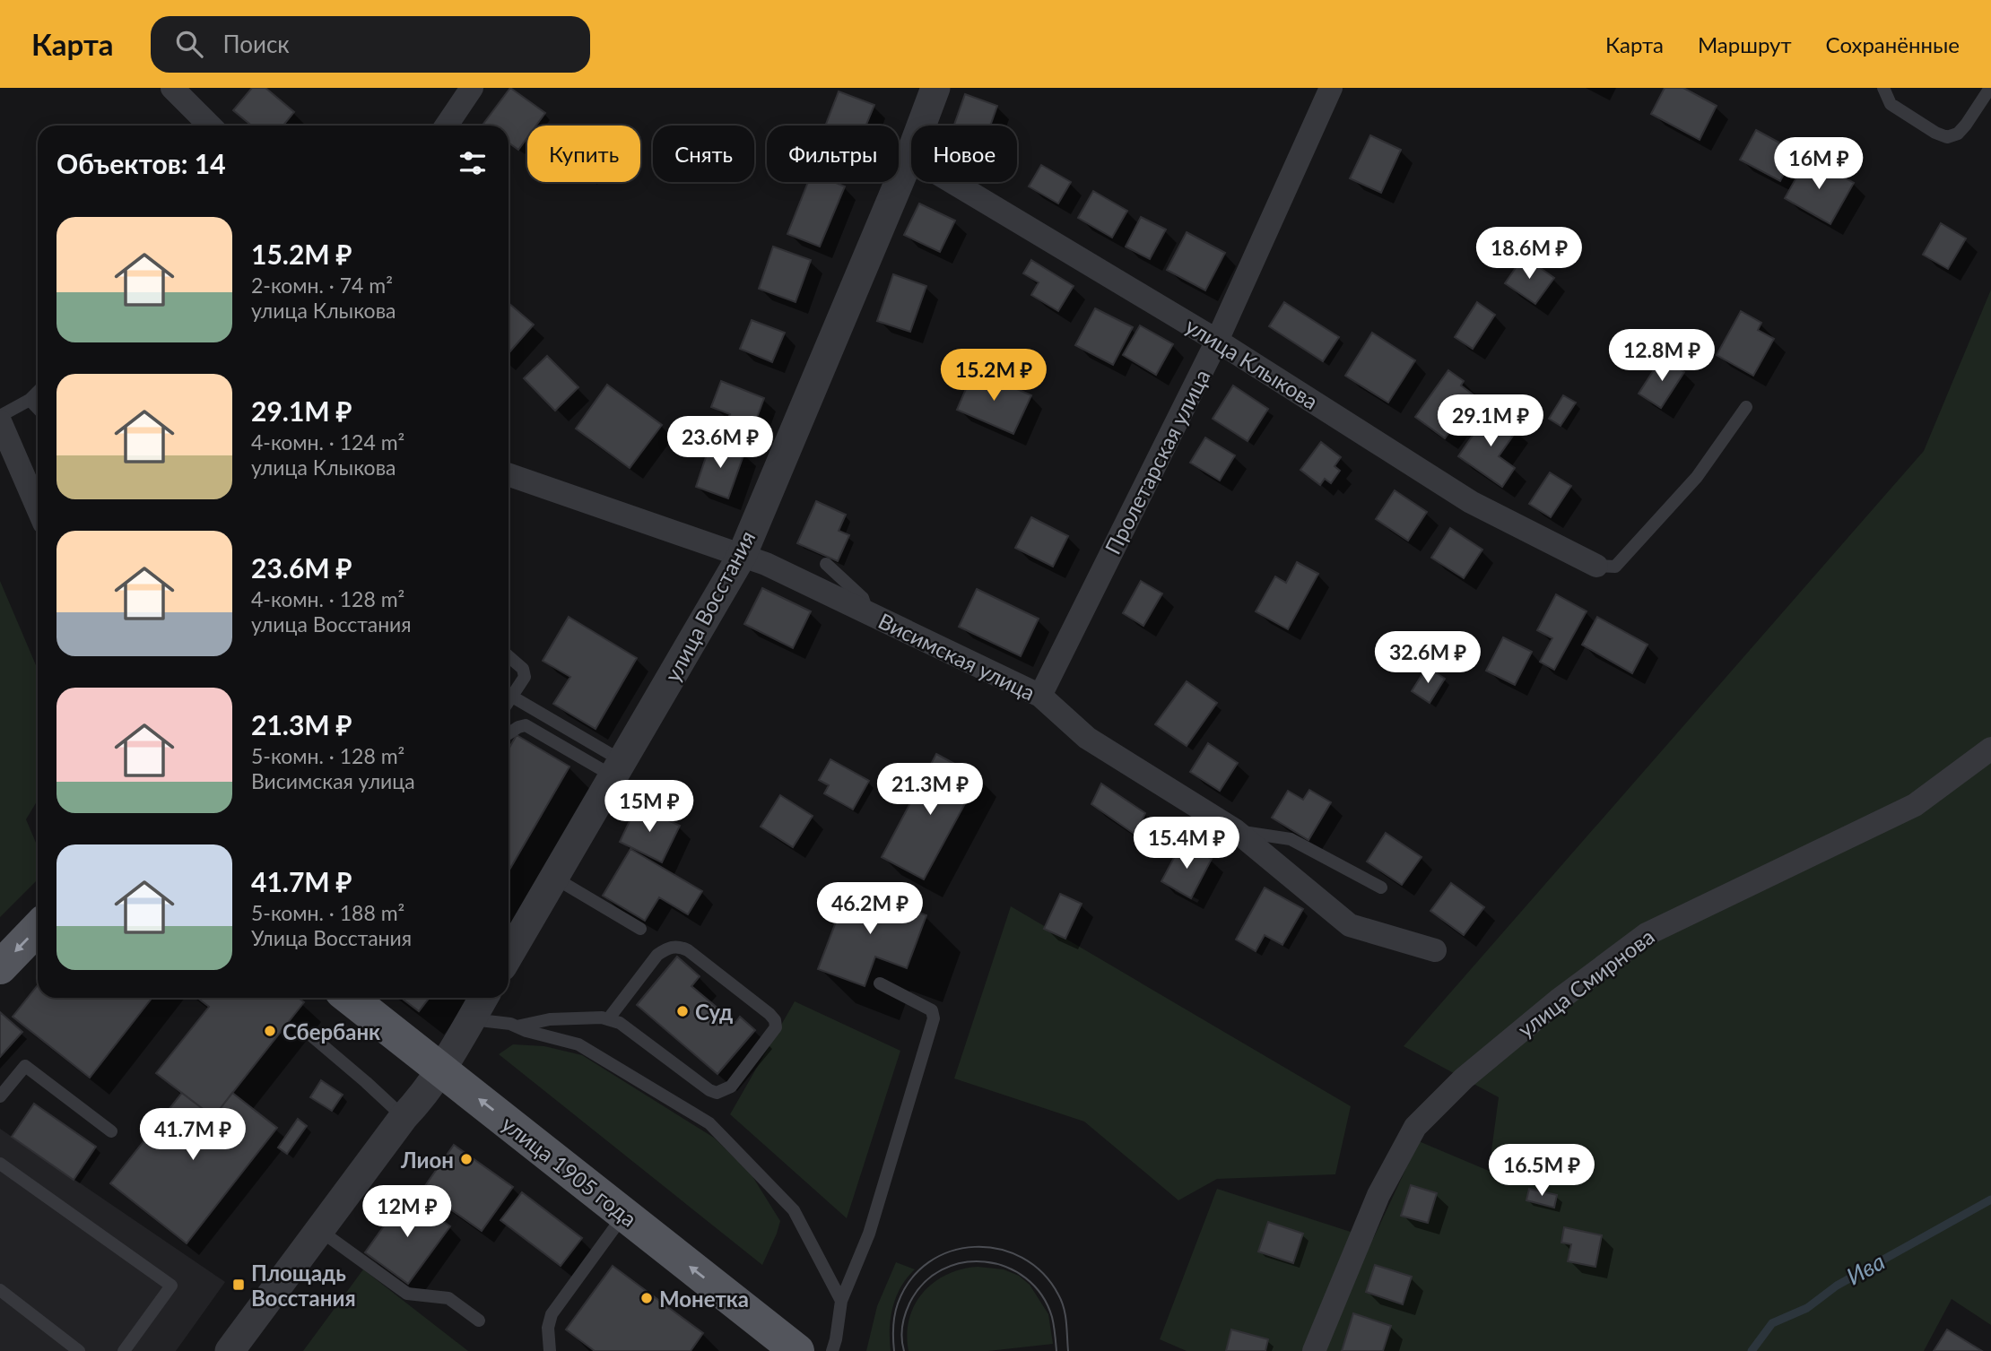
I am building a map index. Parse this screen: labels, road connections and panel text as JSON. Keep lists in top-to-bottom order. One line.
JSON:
{"streets":{"main road":["улица 1905 года"],"street":["улица Клыкова","Пролетарская улица","улица Восстания","Висимская улица","улица Смирнова"]},"crossings":[["улица Клыкова","Пролетарская улица"],["улица Клыкова","улица Восстания"],["Пролетарская улица","Висимская улица"],["улица Восстания","Висимская улица"]],"one_way":["улица 1905 года"],"water":["Ива"],"places":{"other":["Суд","Сбербанк","Лион","Монетка"],"transit":["Площадь Восстания"]},"page":{"header":"Карта","search":"Поиск","nav":["Карта","Маршрут","Сохранённые"],"chip":["Купить","Снять","Фильтры","Новое"],"heading":"Объектов: 14","price":["16M ₽","18.6M ₽","12.8M ₽","15.2M ₽","29.1M ₽","23.6M ₽","32.6M ₽","21.3M ₽","15M ₽","15.4M ₽","46.2M ₽","41.7M ₽","16.5M ₽","12M ₽"],"list":[{"name":"15.2M ₽","note":"2-комн. · 74 m² · улица Клыкова"},{"name":"29.1M ₽","note":"4-комн. · 124 m² · улица Клыкова"},{"name":"23.6M ₽","note":"4-комн. · 128 m² · улица Восстания"},{"name":"21.3M ₽","note":"5-комн. · 128 m² · Висимская улица"},{"name":"41.7M ₽","note":"5-комн. · 188 m² · Улица Восстания"}]}}
